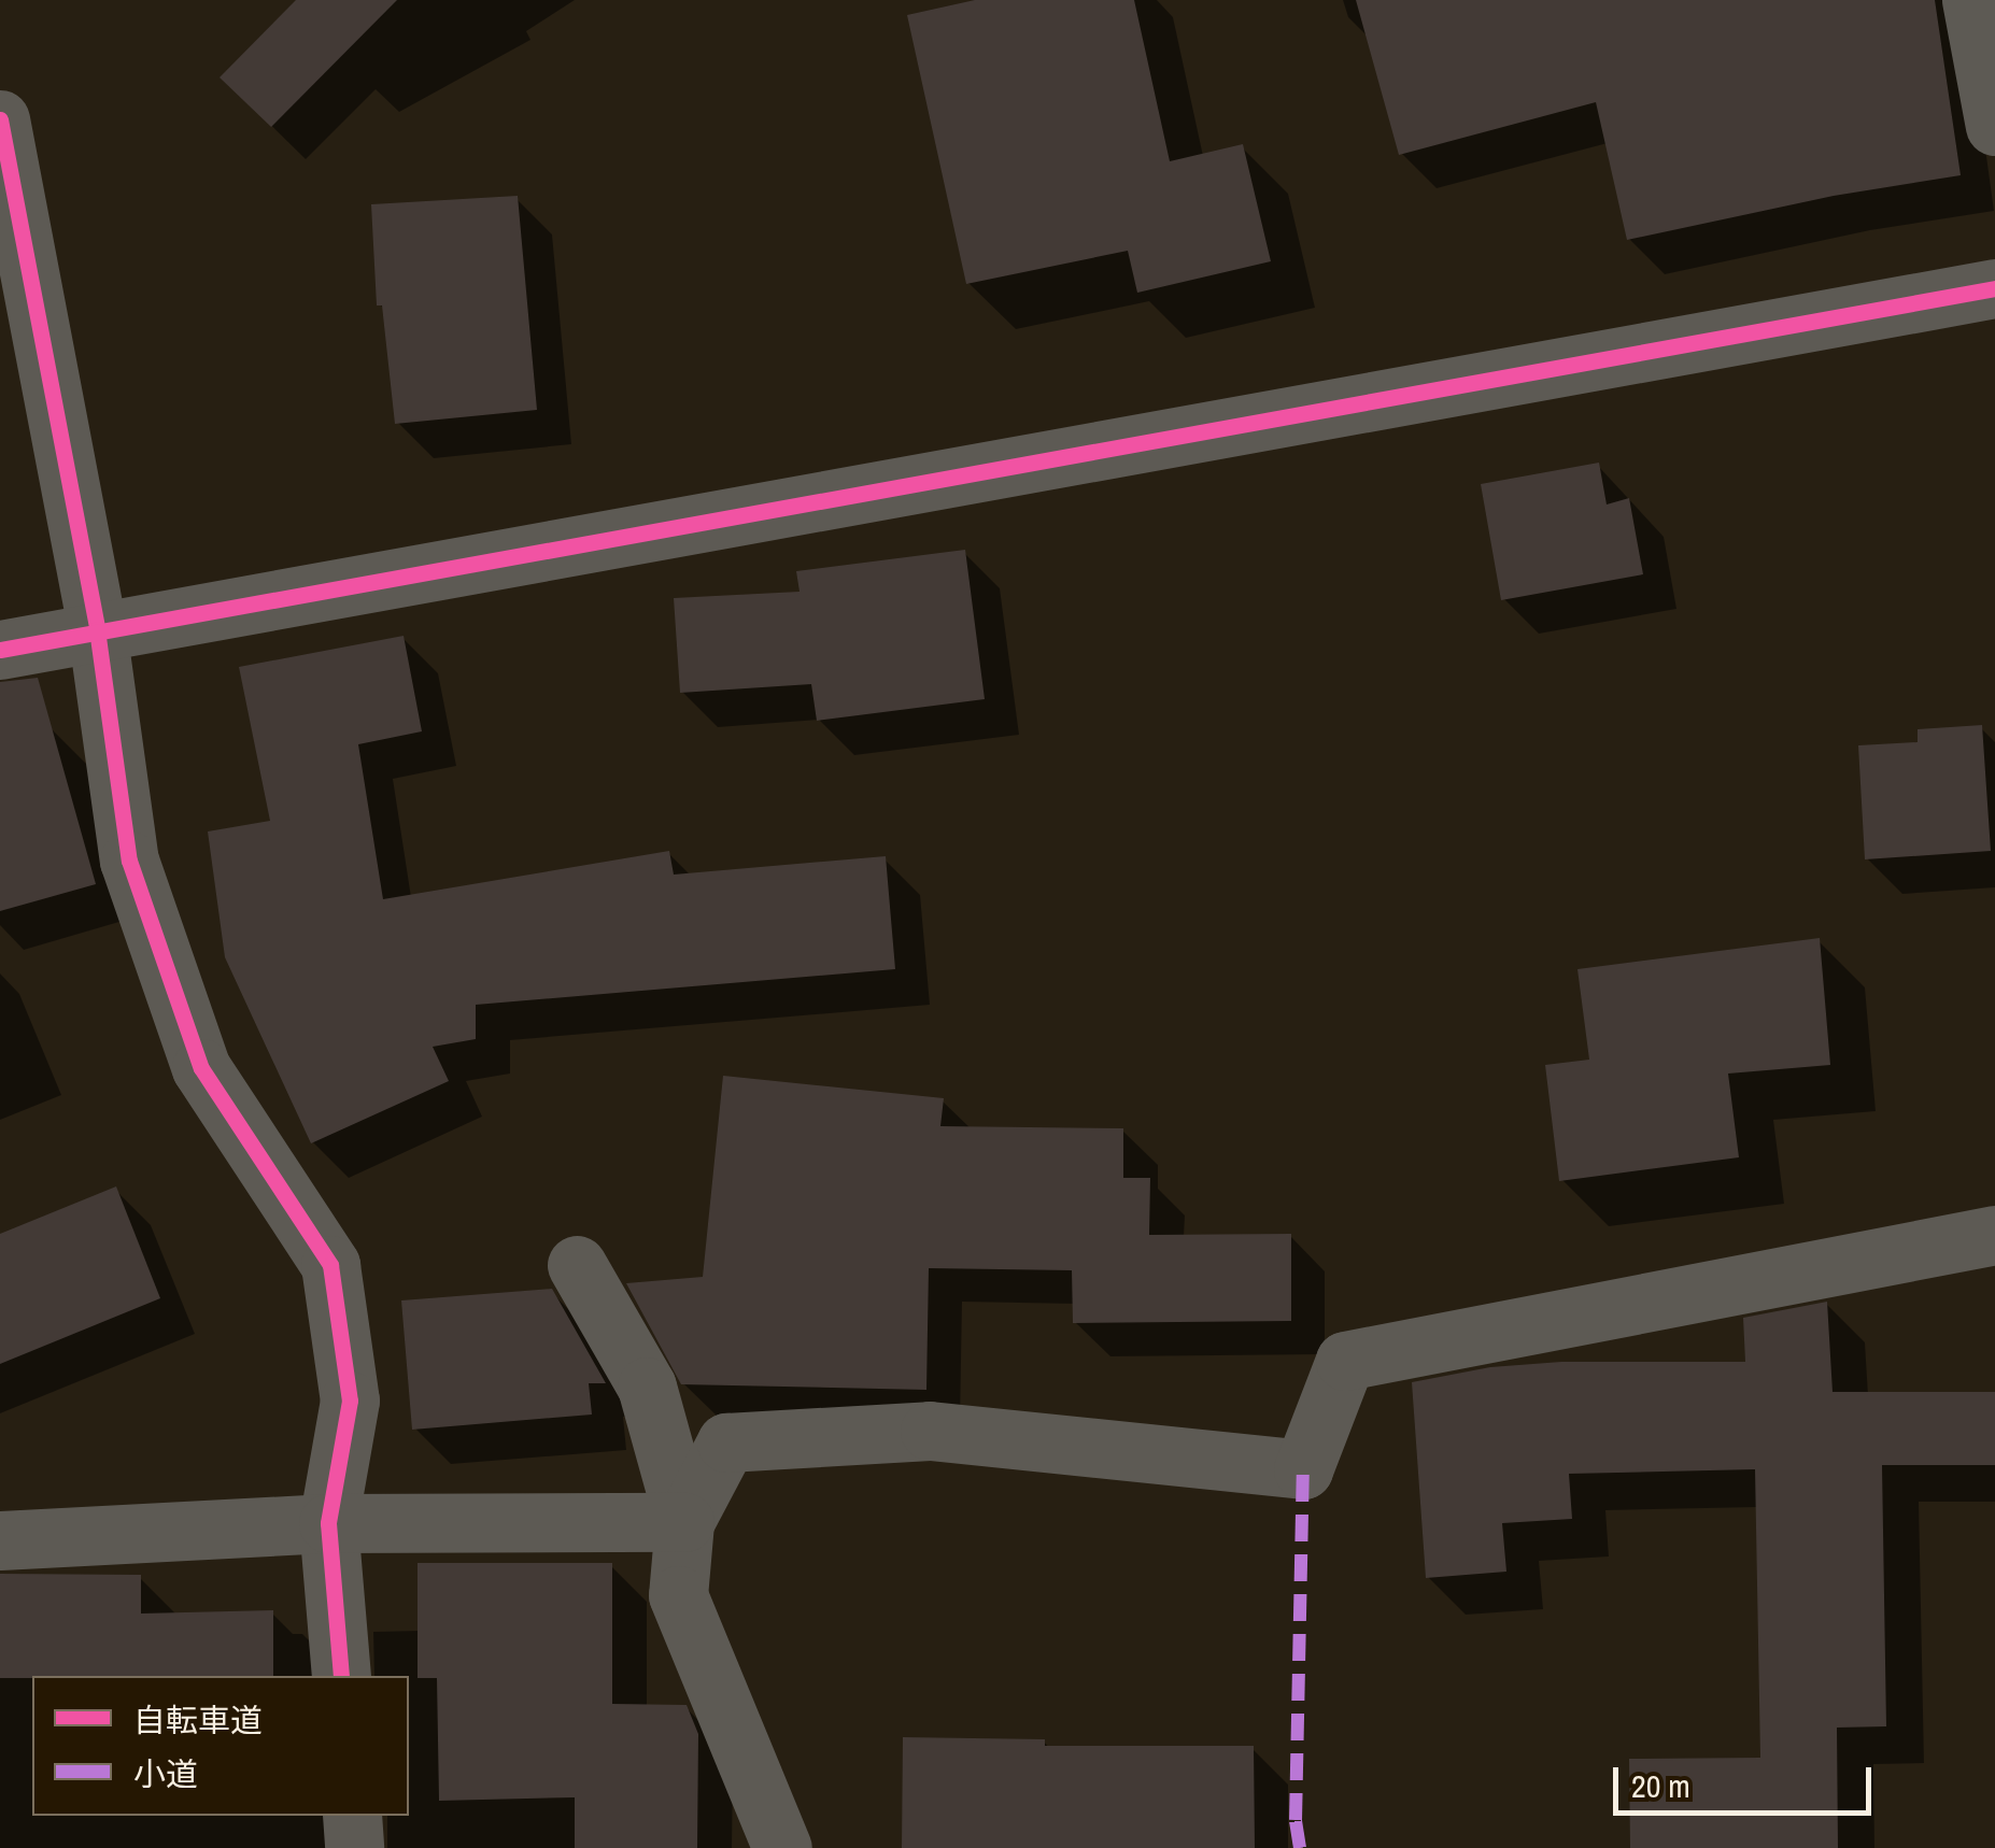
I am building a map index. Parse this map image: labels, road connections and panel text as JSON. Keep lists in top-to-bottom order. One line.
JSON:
{"legend":["自転車道","小道"],"scale_bar":"20 m"}
